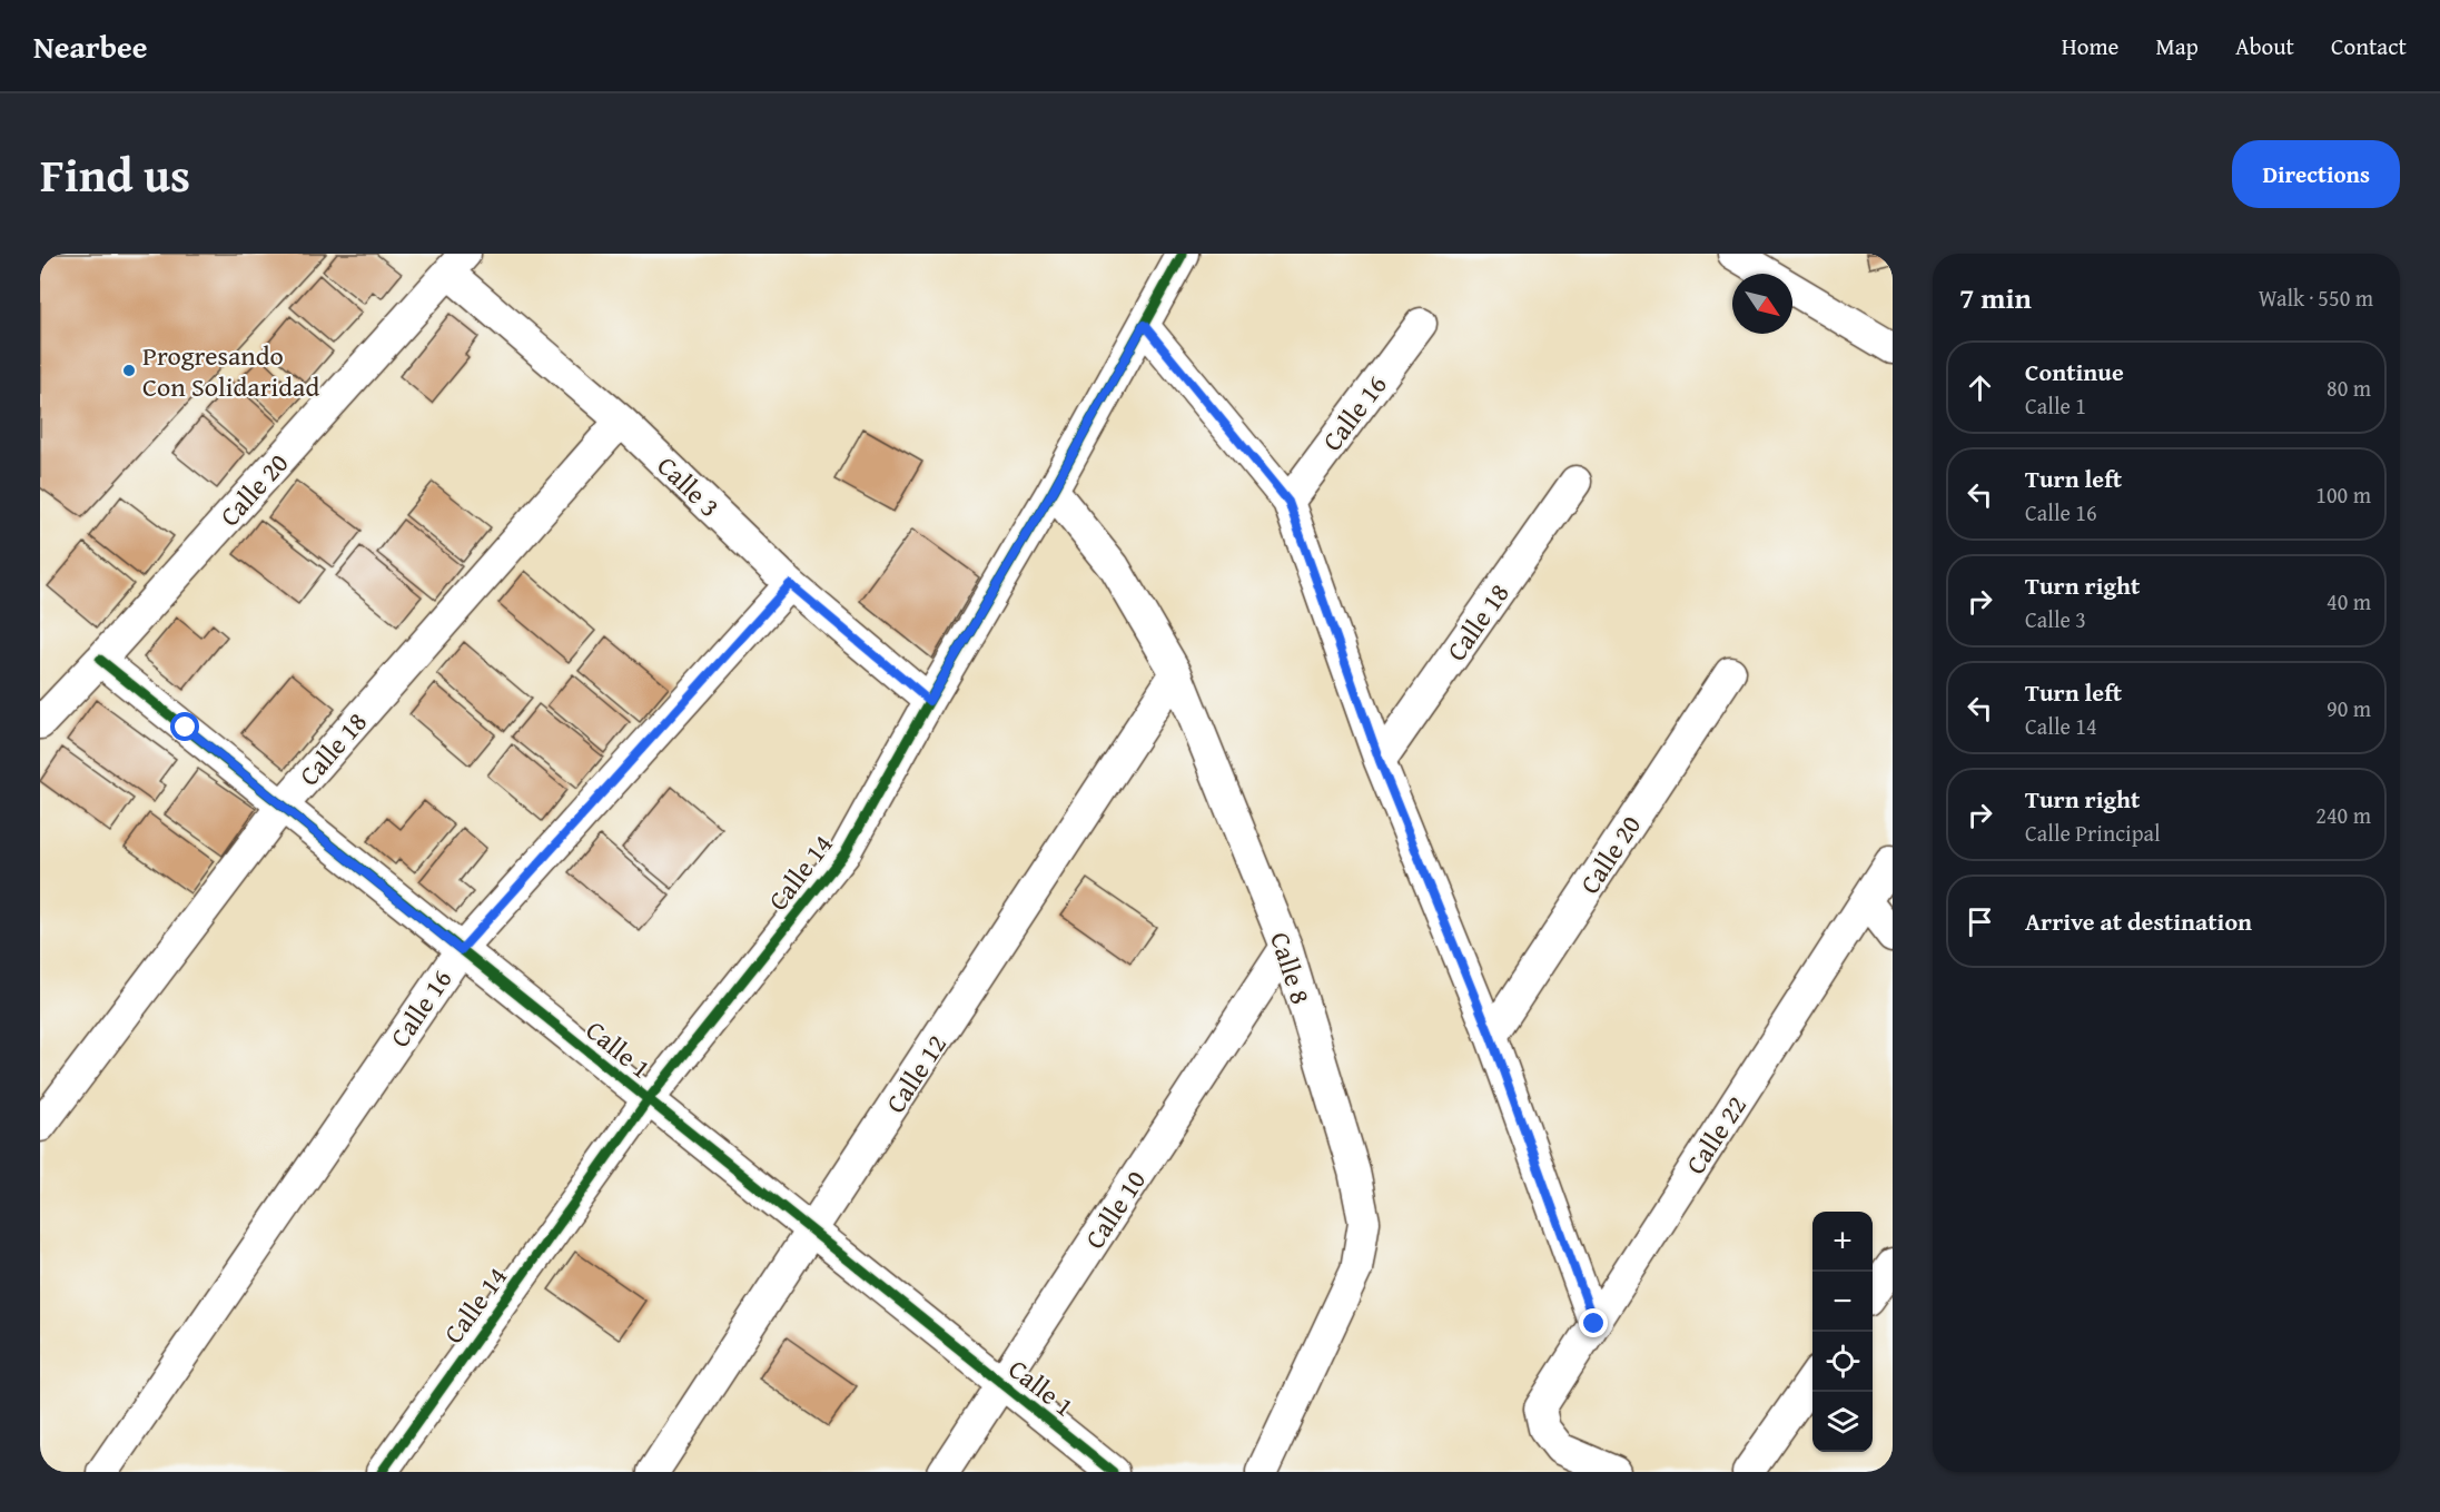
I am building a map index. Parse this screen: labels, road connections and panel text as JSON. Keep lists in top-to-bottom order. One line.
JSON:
{"streets":{"street":["Calle 16","Calle 3","Calle 20","Calle 18","Calle 14","Calle 8","Calle 1","Calle 12","Calle 22","Calle 10"]},"crossings":[["Calle 16","Calle 3"],["Calle 16","Calle 1"],["Calle 3","Calle 20"],["Calle 3","Calle 18"],["Calle 3","Calle 14"],["Calle 20","Calle 1"],["Calle 18","Calle 1"],["Calle 14","Calle 8"],["Calle 14","Calle 1"],["Calle 8","Calle 12"],["Calle 8","Calle 10"],["Calle 1","Calle 12"],["Calle 1","Calle 10"]],"places":["Progresando Con Solidaridad"],"north":"bottom right","page":{"header":"Nearbee","nav":["Home","Map","About","Contact"],"title":"Find us","buttons":"Directions","heading":["7 min","Walk · 550 m"],"list":[["Continue","Calle 1","80 m"],["Turn left","Calle 16","100 m"],["Turn right","Calle 3","40 m"],["Turn left","Calle 14","90 m"],["Turn right","Calle Principal","240 m"],"Arrive at destination"],"map_buttons":["+","−"]}}
